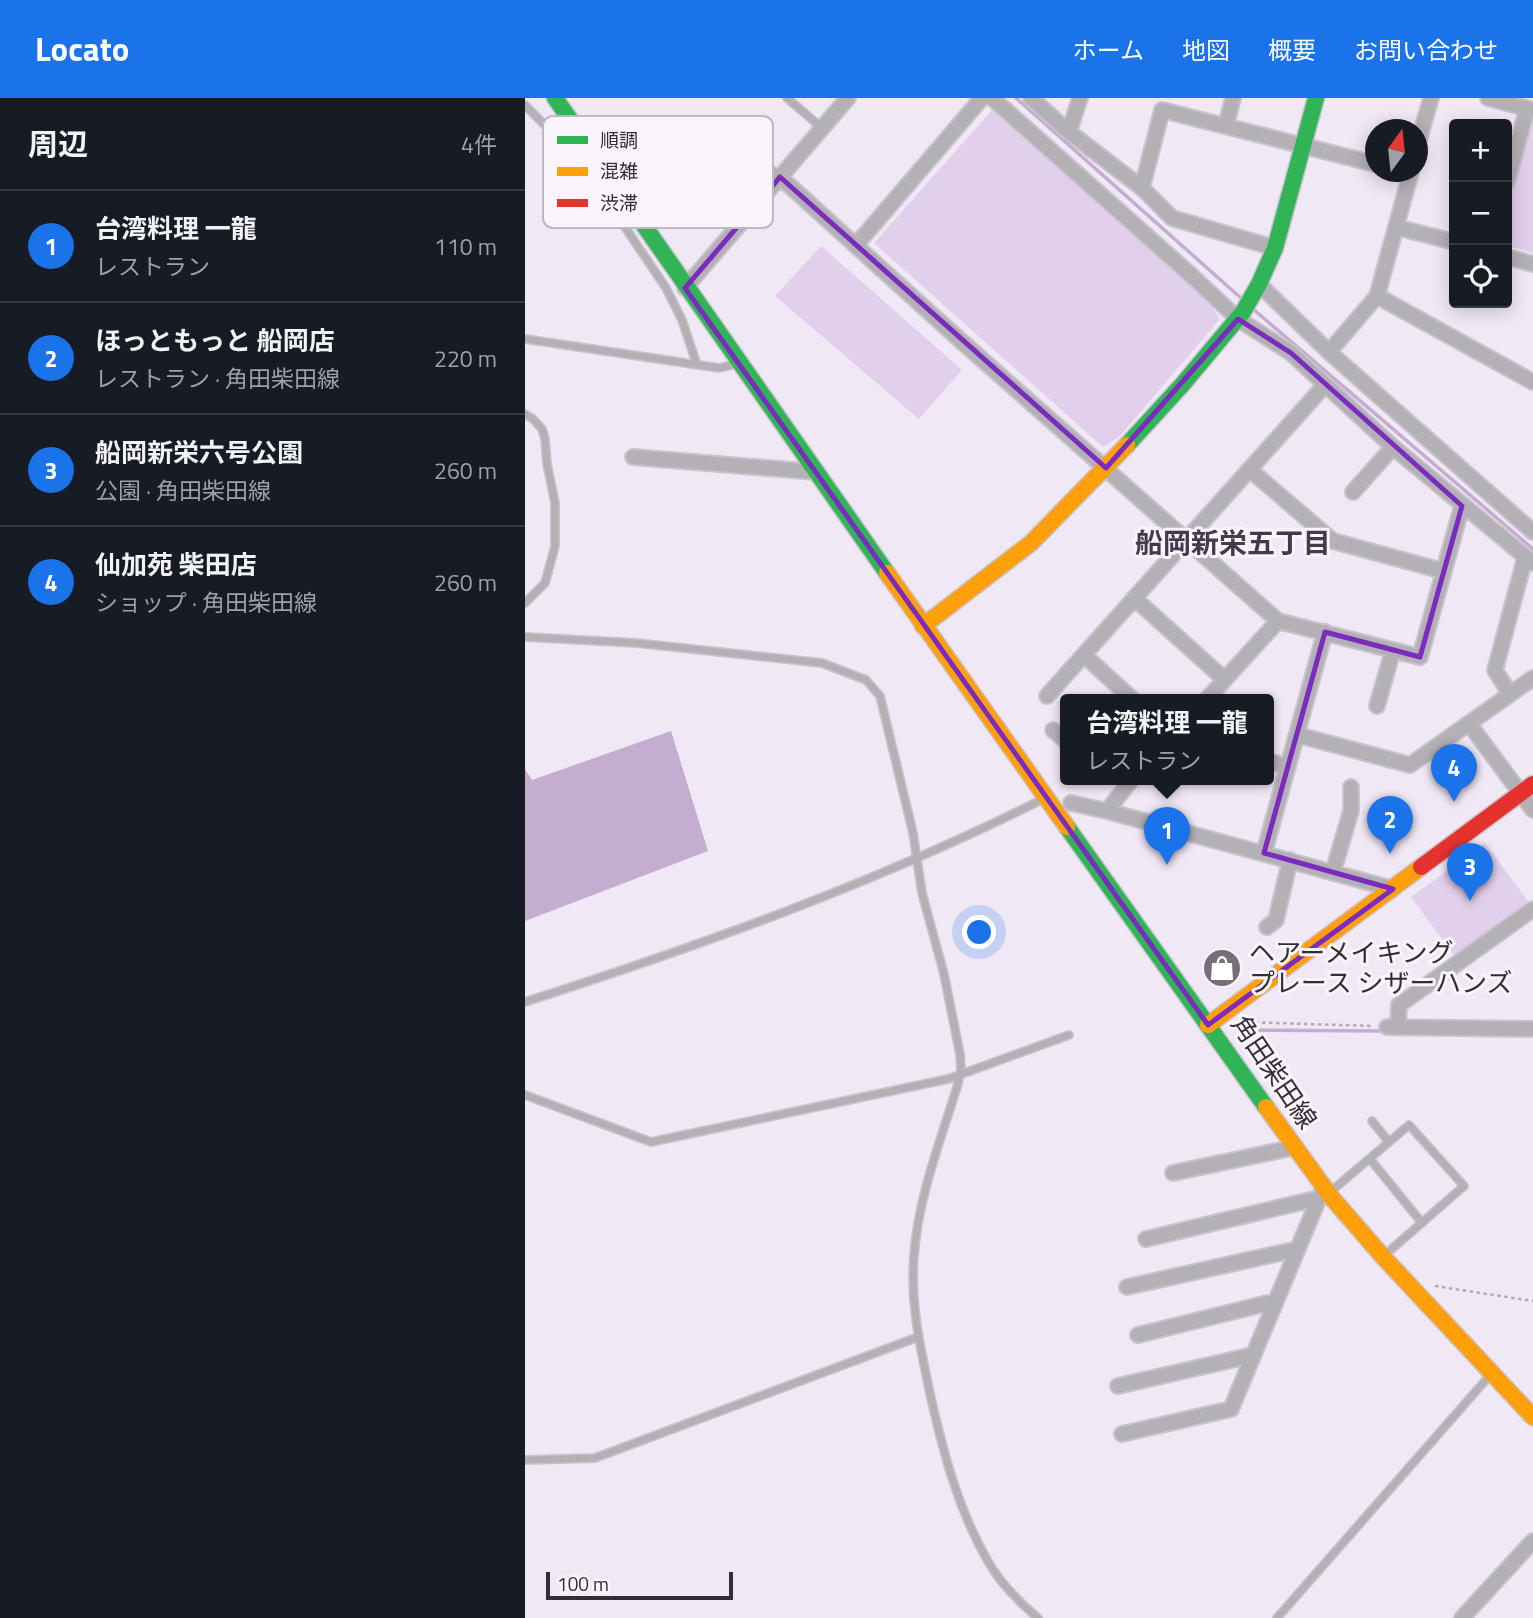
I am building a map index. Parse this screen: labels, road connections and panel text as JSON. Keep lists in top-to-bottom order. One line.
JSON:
{"streets":{"street":["角田柴田線"]},"districts":["船岡新栄五丁目"],"places":{"shop":["ヘアーメイキング プレース シザーハンズ"]},"legend":["順調","混雑","渋滞"],"scale_bar":"100 m","north":"top","page":{"header":"Locato","nav":["ホーム","地図","概要","お問い合わせ"],"heading":["周辺","4件"],"map_buttons":["+","−"],"list":[{"mark":"1","name":"台湾料理 一龍","note":"レストラン","value":"110 m"},{"mark":"2","name":"ほっともっと 船岡店","note":"レストラン · 角田柴田線","value":"220 m"},{"mark":"3","name":"船岡新栄六号公園","note":"公園 · 角田柴田線","value":"260 m"},{"mark":"4","name":"仙加苑 柴田店","note":"ショップ · 角田柴田線","value":"260 m"}],"popup":["台湾料理 一龍","レストラン"],"pins":["4","2","1","3"],"scale":"100 m"}}
